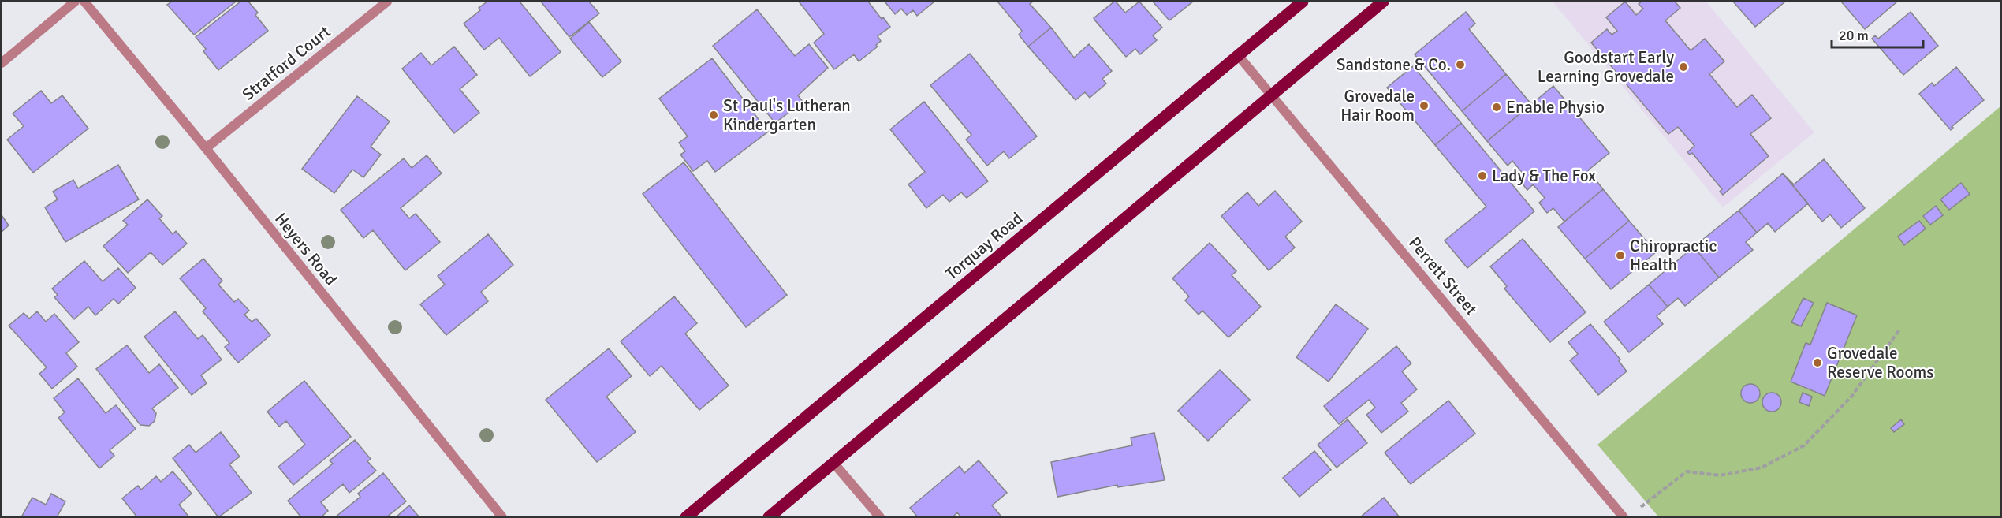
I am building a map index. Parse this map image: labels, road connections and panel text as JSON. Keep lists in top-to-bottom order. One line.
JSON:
{"streets":{"main road":["Torquay Road"],"street":["Stratford Court","Heyers Road","Perrett Street"]},"crossings":[["Stratford Court","Heyers Road"],["Torquay Road","Perrett Street"]],"places":["Sandstone & Co.","Goodstart Early Learning Grovedale","Grovedale Hair Room","Enable Physio","St Paul's Lutheran Kindergarten","Lady & The Fox","Chiropractic Health","Grovedale Reserve Rooms"],"scale_bar":"20 m"}
